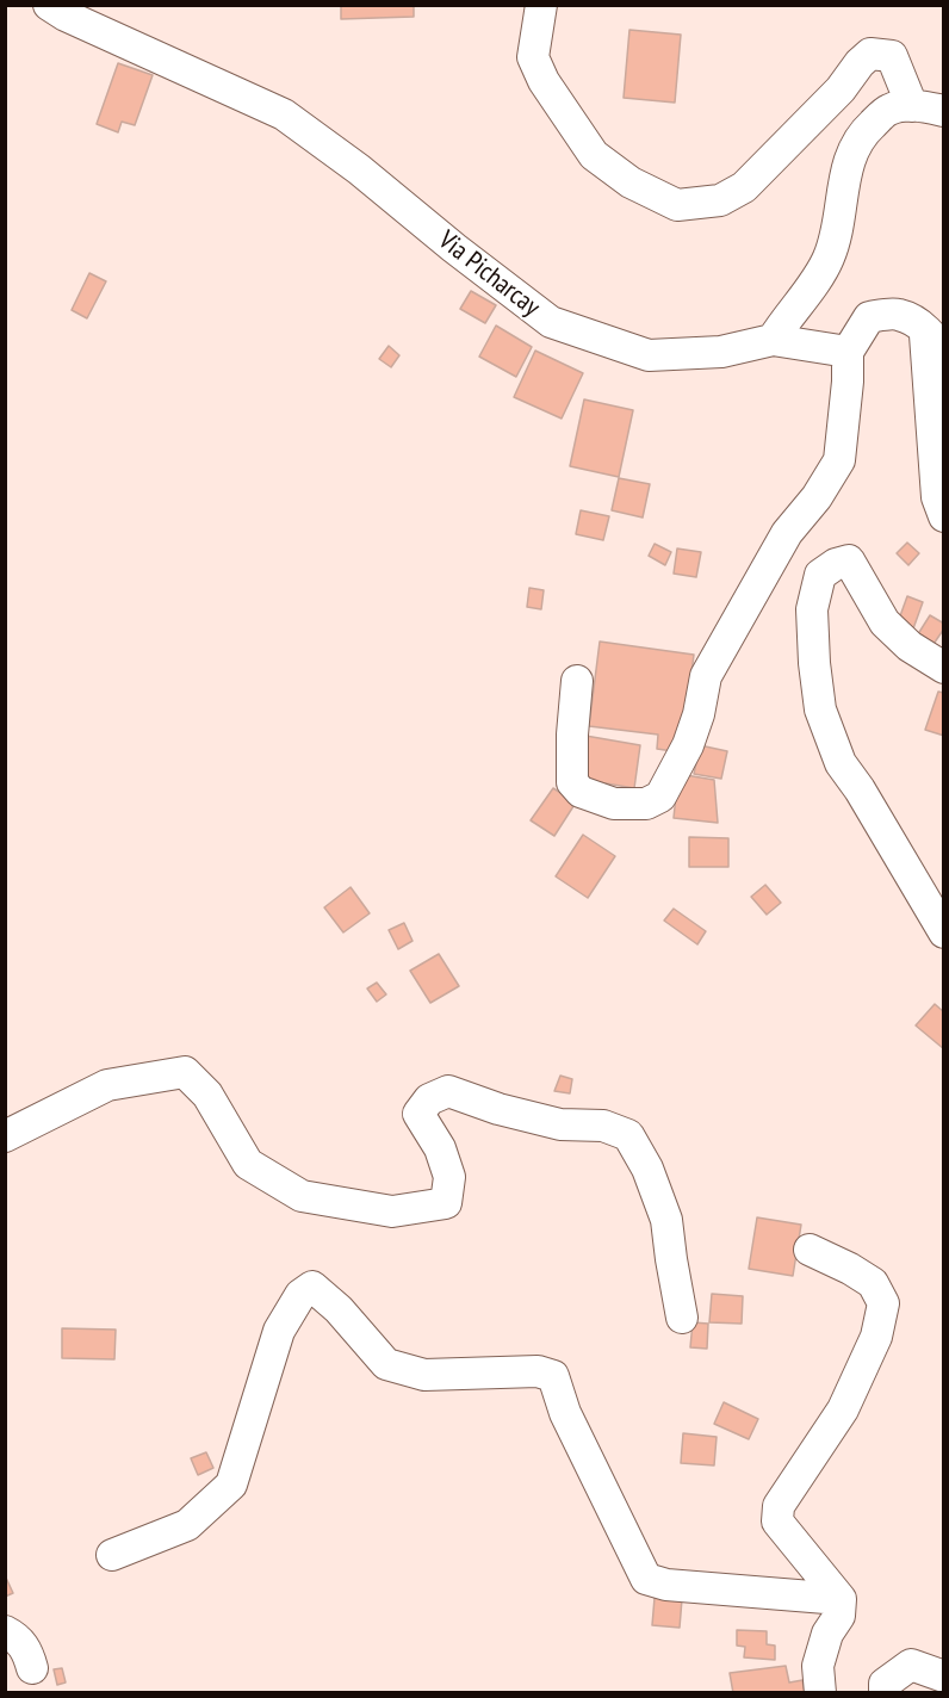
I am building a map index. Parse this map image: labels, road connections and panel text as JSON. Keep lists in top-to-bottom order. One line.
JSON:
{"streets":{"street":["Via Picharcay"]}}
